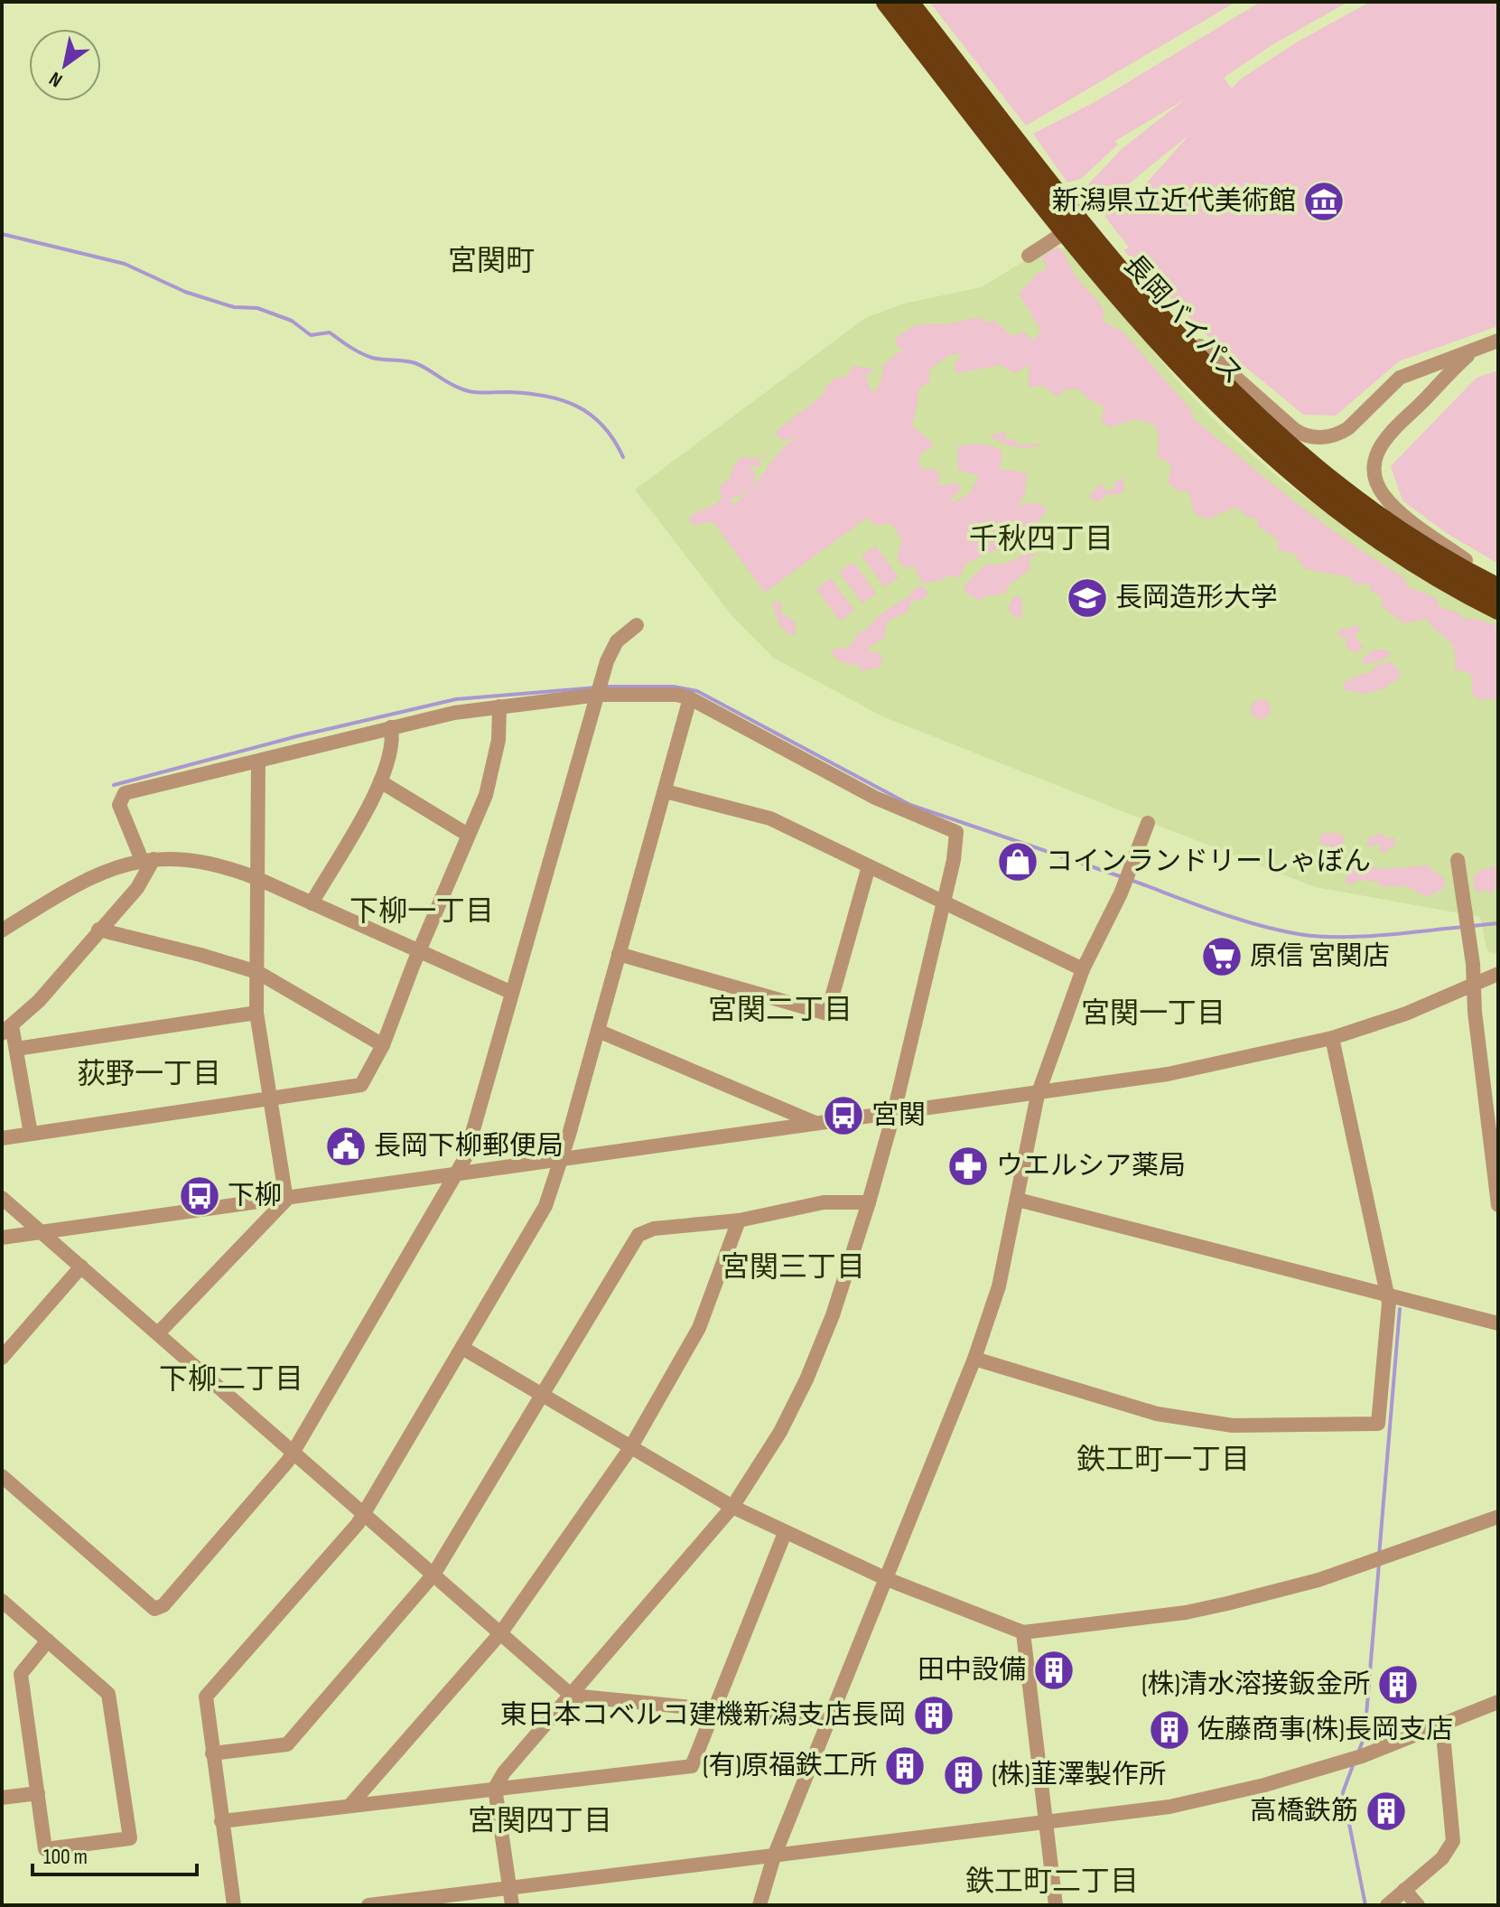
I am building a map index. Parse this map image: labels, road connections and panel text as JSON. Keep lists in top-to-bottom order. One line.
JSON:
{"streets":{"highway":["長岡バイパス"]},"districts":["宮関町","千秋四丁目","下柳一丁目","宮関二丁目","宮関一丁目","荻野一丁目","宮関三丁目","下柳二丁目","鉄工町一丁目","宮関四丁目","鉄工町二丁目"],"places":{"museum":["新潟県立近代美術館"],"school or university":["長岡造形大学"],"shop":["コインランドリーしゃぼん"],"supermarket":["原信 宮関店"],"bus stop":["宮関","下柳"],"public building":["長岡下柳郵便局"],"pharmacy":["ウエルシア薬局"],"building":["田中設備","(株)清水溶接鈑金所","東日本コベルコ建機新潟支店長岡","佐藤商事(株)長岡支店","(有)原福鉄工所","(株)韮澤製作所","高橋鉄筋"]},"scale_bar":"100 m","north":"bottom left"}
